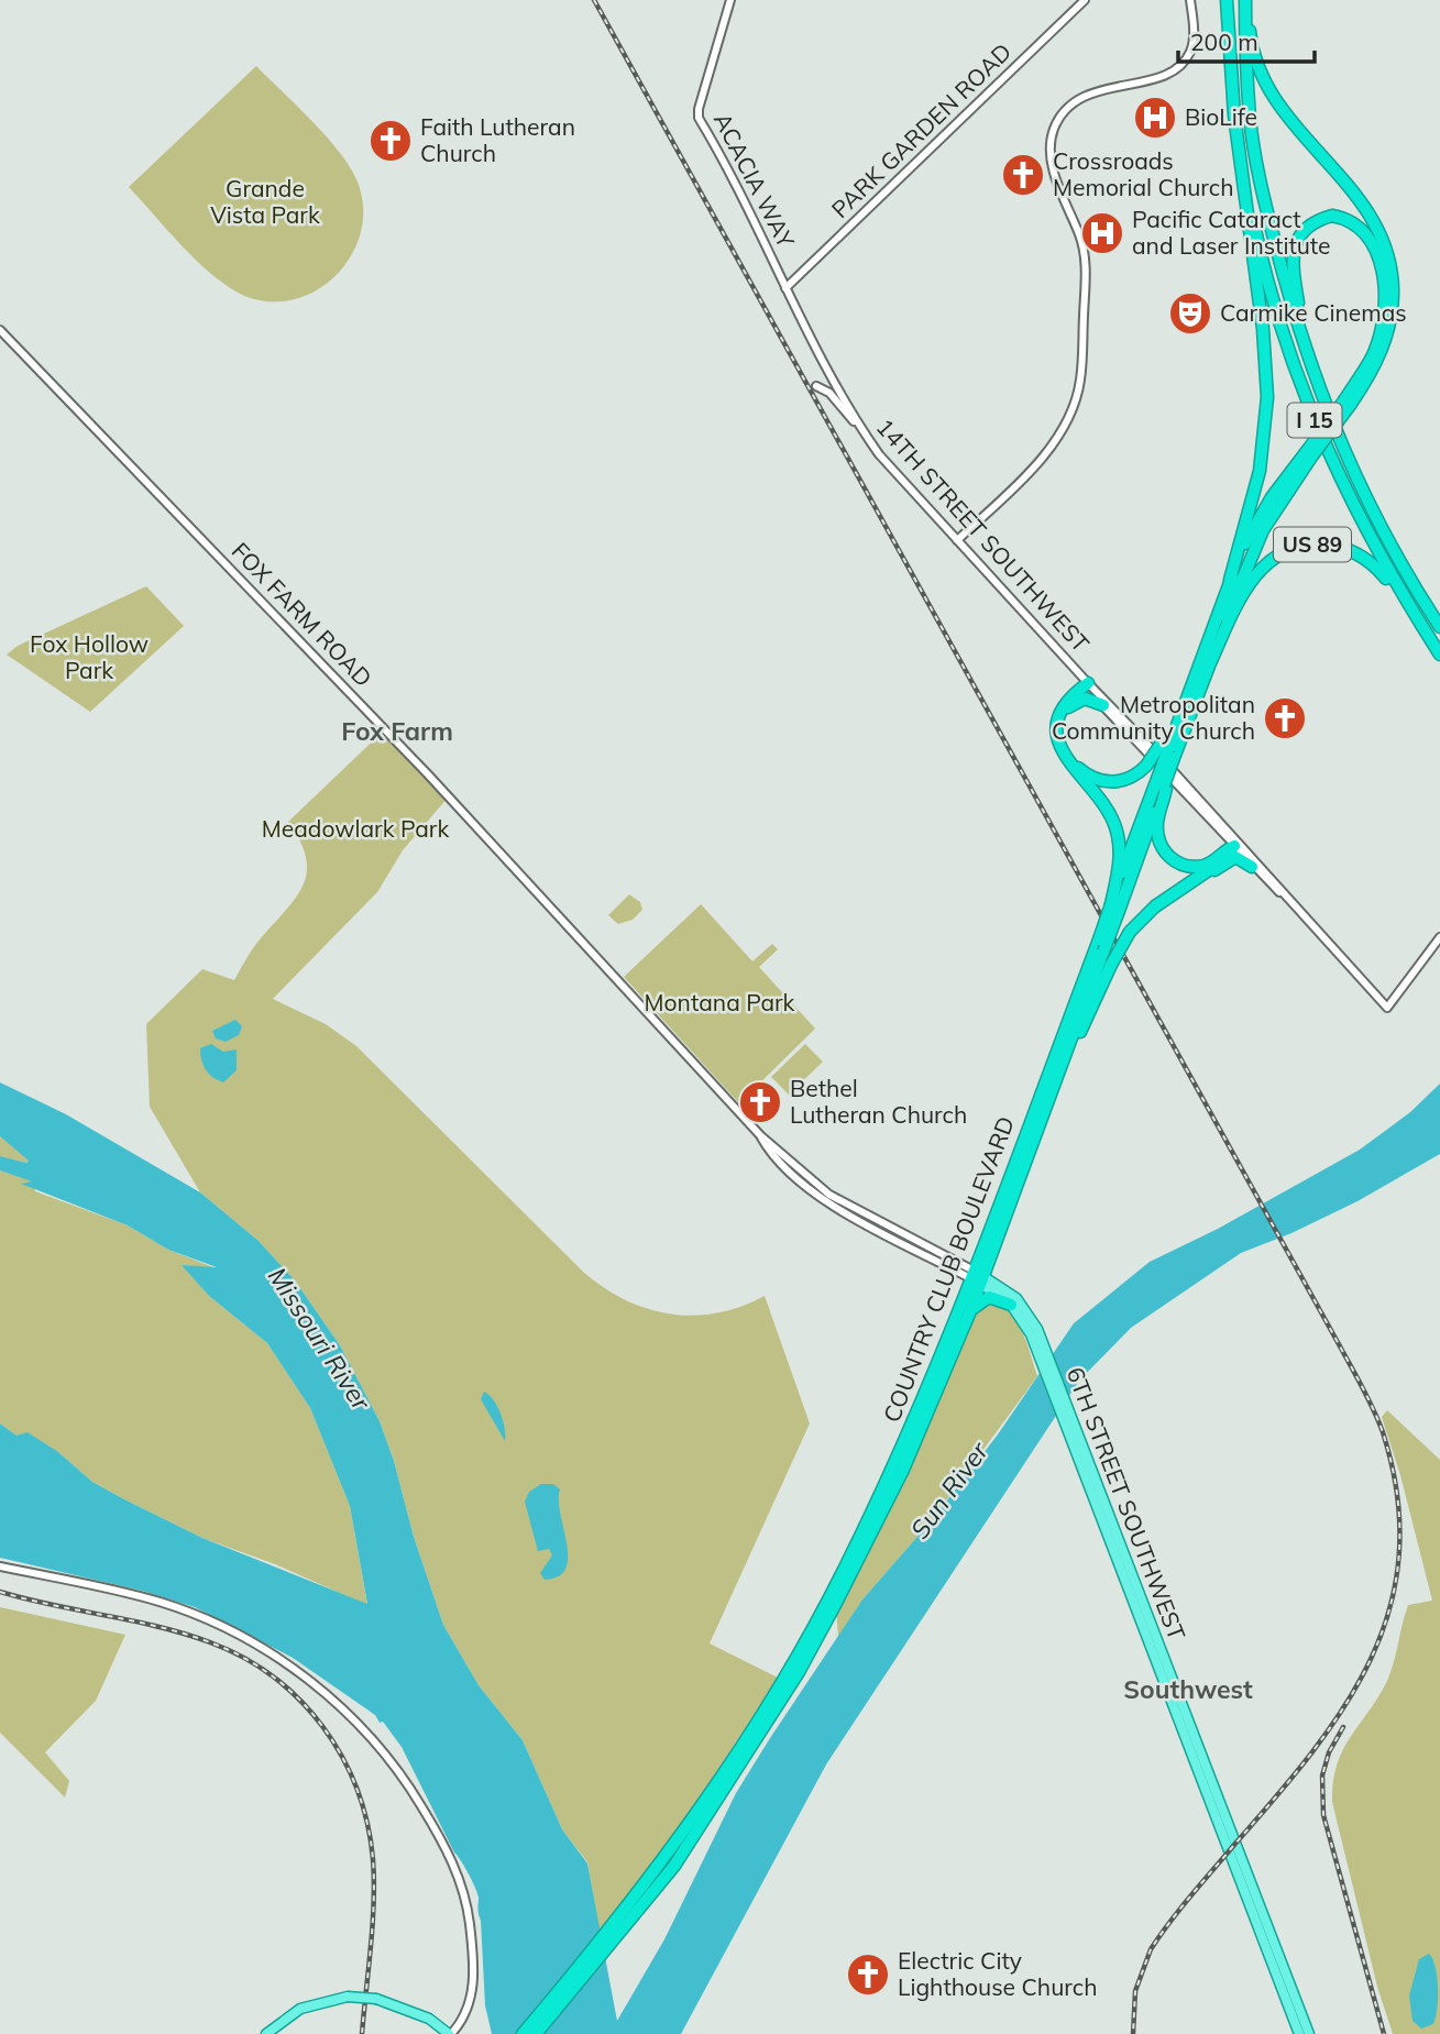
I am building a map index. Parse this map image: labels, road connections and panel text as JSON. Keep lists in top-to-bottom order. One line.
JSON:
{"streets":{"highway":["I 15","US 89","COUNTRY CLUB BOULEVARD"],"main road":["6TH STREET SOUTHWEST"],"street":["PARK GARDEN ROAD","ACACIA WAY","14TH STREET SOUTHWEST","FOX FARM ROAD"]},"crossings":[["PARK GARDEN ROAD","ACACIA WAY"],["PARK GARDEN ROAD","14TH STREET SOUTHWEST"],["ACACIA WAY","14TH STREET SOUTHWEST"],["I 15","US 89"],["US 89","COUNTRY CLUB BOULEVARD"],["FOX FARM ROAD","COUNTRY CLUB BOULEVARD"],["FOX FARM ROAD","6TH STREET SOUTHWEST"],["COUNTRY CLUB BOULEVARD","6TH STREET SOUTHWEST"]],"districts":["Fox Farm","Southwest"],"water":["Missouri River","Sun River"],"parks":["Grande Vista Park","Fox Hollow Park","Meadowlark Park","Montana Park"],"places":{"hospital":["BioLife","Pacific Cataract and Laser Institute"],"church":["Faith Lutheran Church","Crossroads Memorial Church","Metropolitan Community Church","Bethel Lutheran Church","Electric City Lighthouse Church"],"theatre":["Carmike Cinemas"]},"scale_bar":"200 m"}
